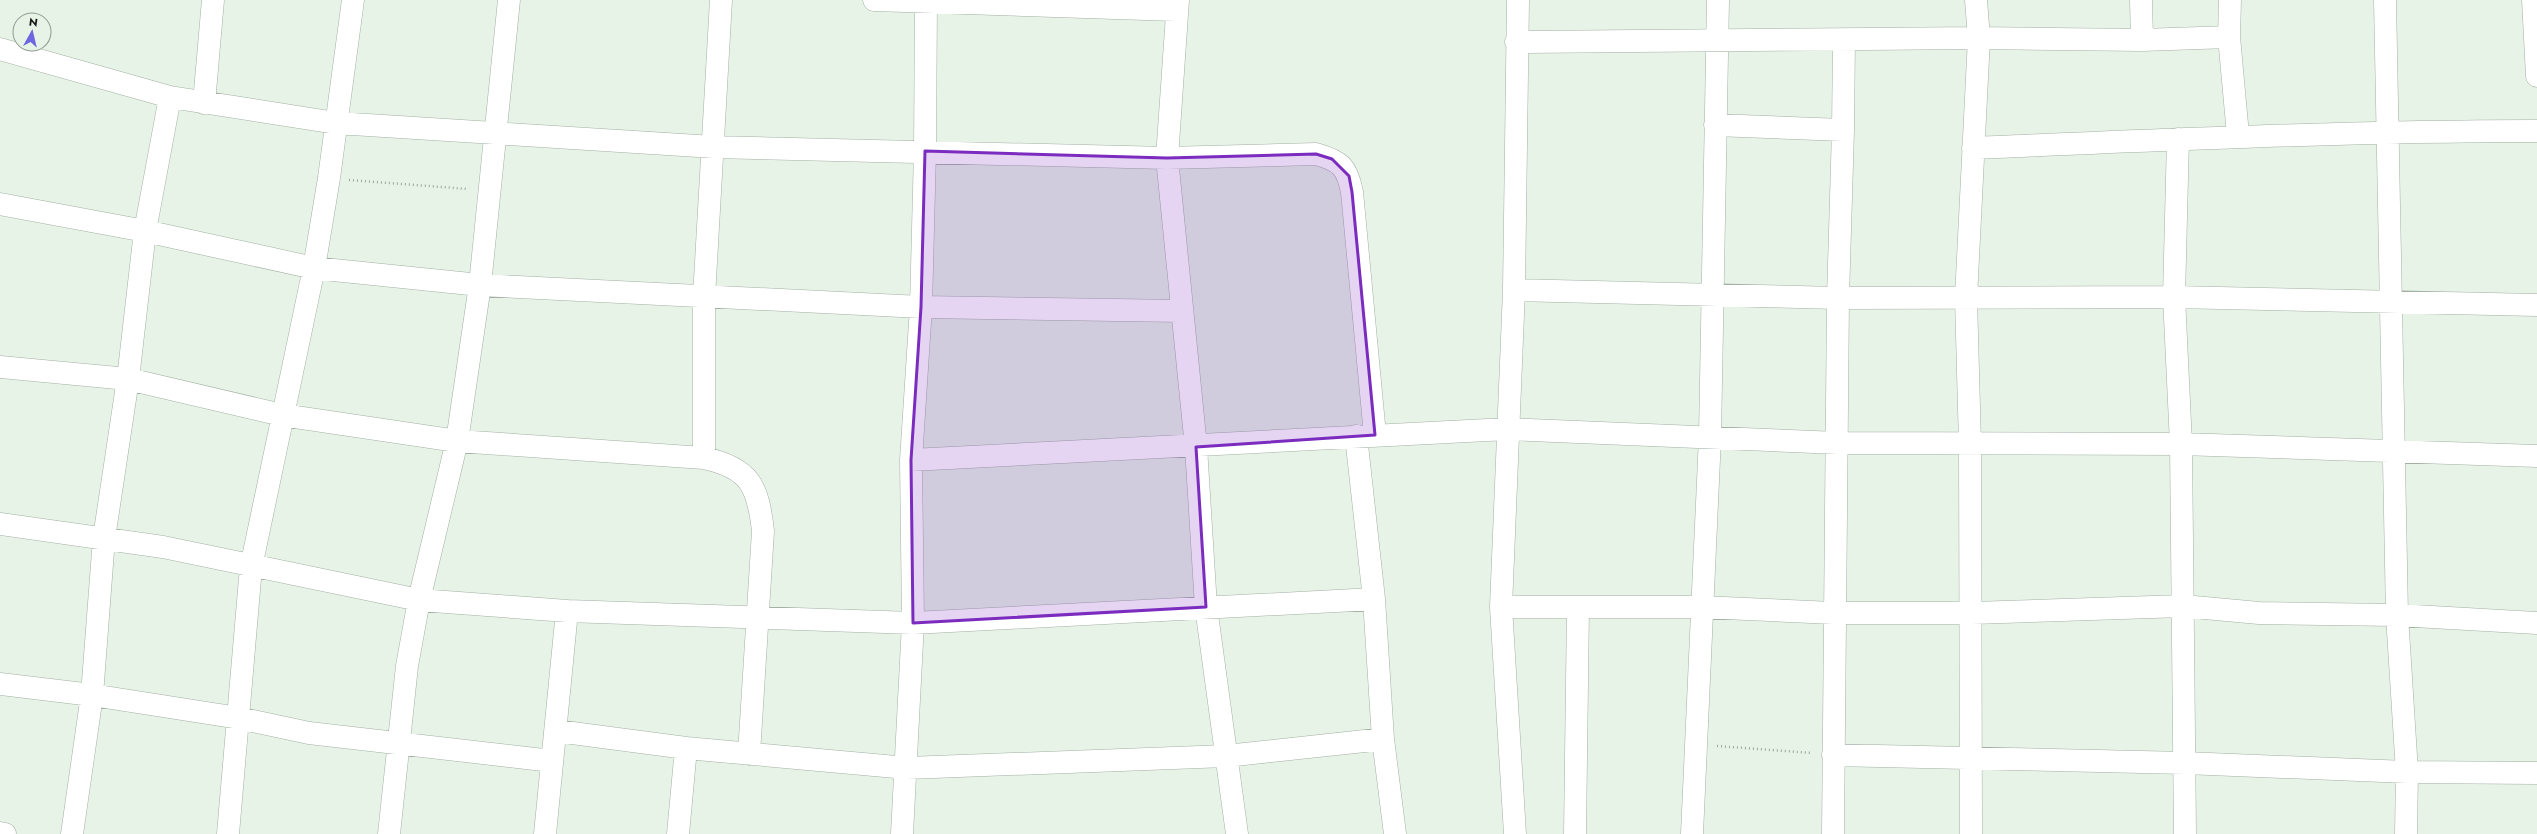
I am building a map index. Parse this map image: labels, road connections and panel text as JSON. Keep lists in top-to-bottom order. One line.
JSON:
{"north":"top"}
